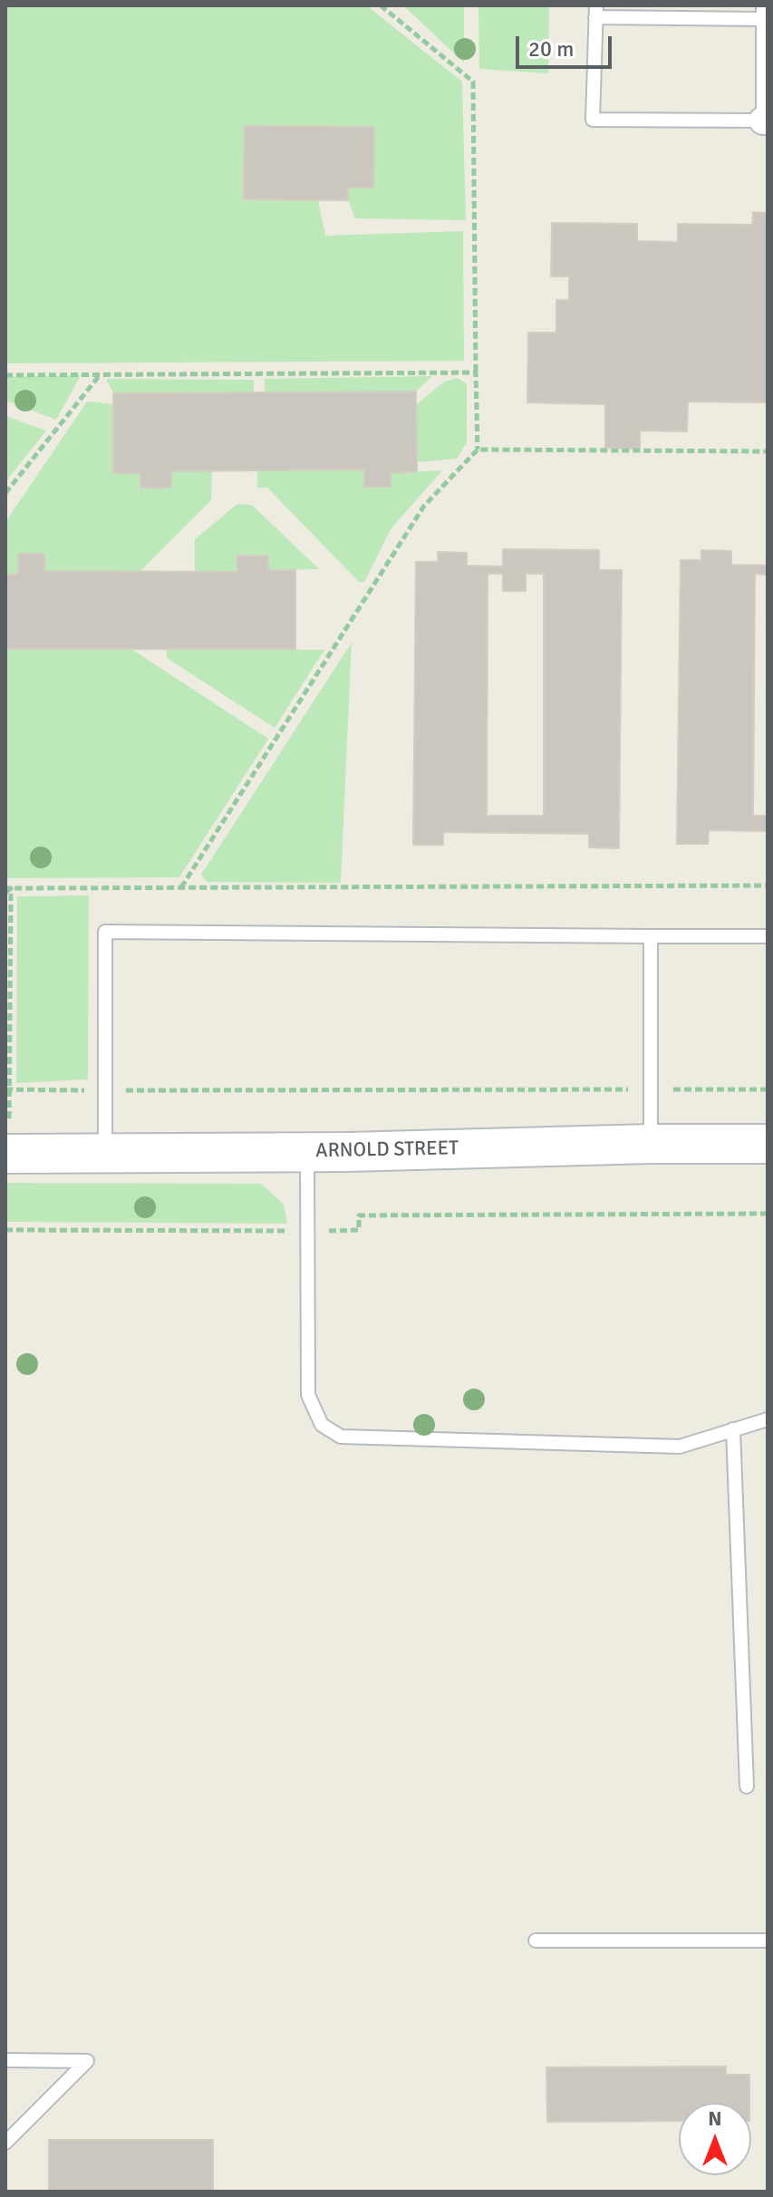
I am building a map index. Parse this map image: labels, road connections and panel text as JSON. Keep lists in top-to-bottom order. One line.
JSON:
{"streets":{"main road":["ARNOLD STREET"]},"scale_bar":"20 m","north":"top"}
